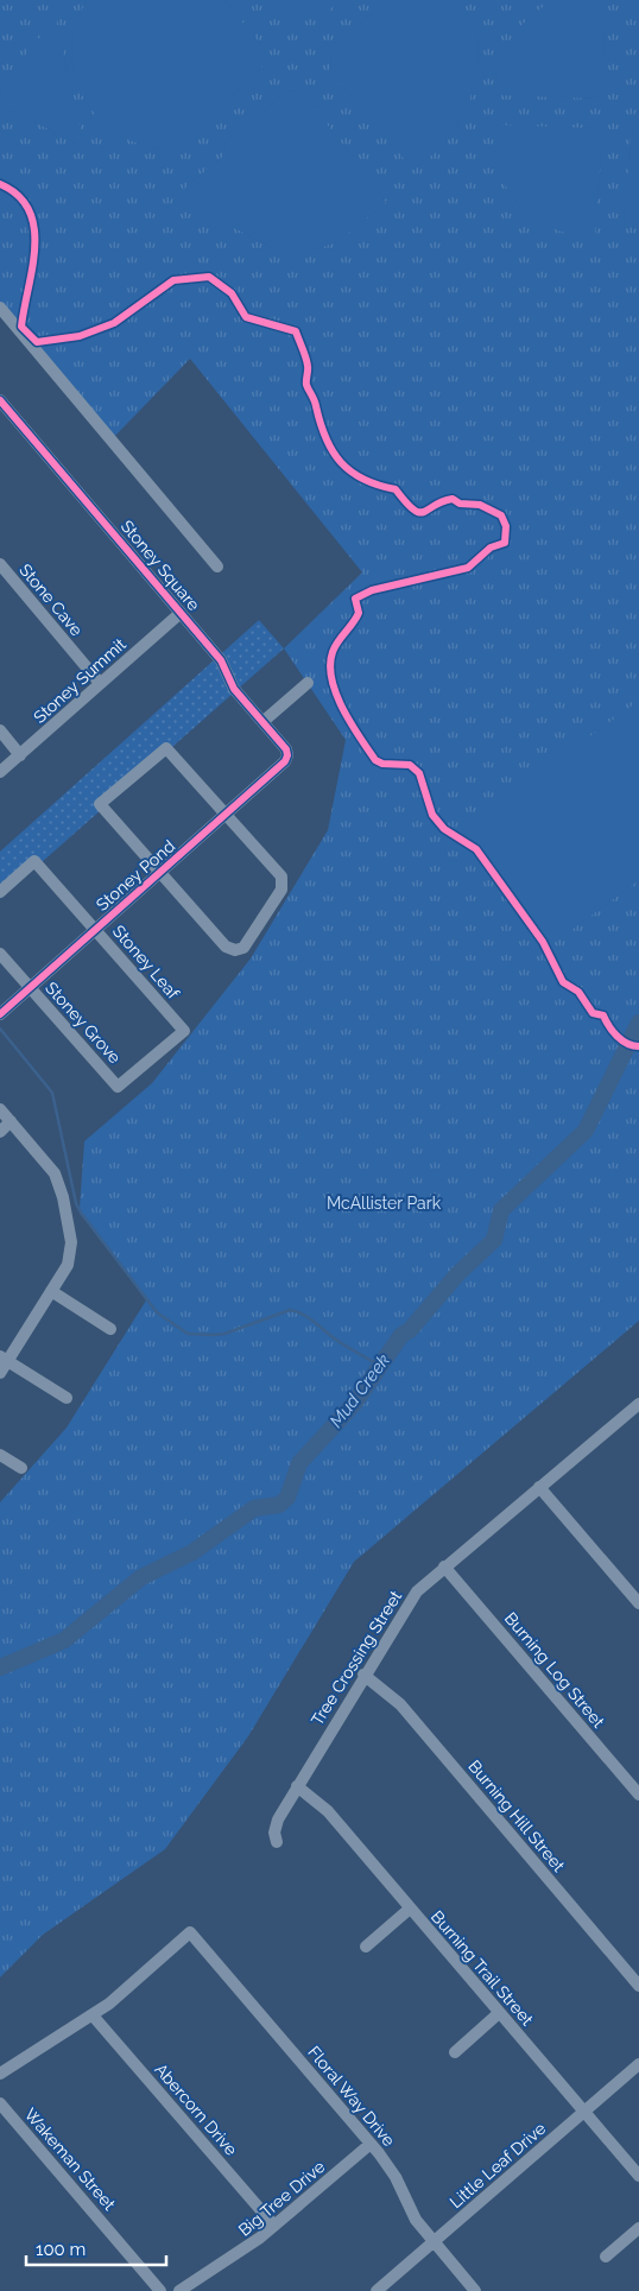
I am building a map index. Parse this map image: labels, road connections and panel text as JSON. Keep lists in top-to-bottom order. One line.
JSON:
{"streets":{"street":["Stoney Square","Stone Cave","Stoney Summit","Stoney Pond","Stoney Leaf","Stoney Grove","Tree Crossing Street","Burning Log Street","Burning Hill Street","Burning Trail Street","Floral Way Drive","Abercorn Drive","Wakeman Street","Little Leaf Drive","Big Tree Drive"]},"crossings":[["Stoney Square","Stoney Summit"],["Stoney Square","Stoney Pond"],["Stone Cave","Stoney Summit"],["Stoney Pond","Stoney Leaf"],["Stoney Pond","Stoney Grove"],["Stoney Leaf","Stoney Grove"],["Tree Crossing Street","Burning Log Street"],["Tree Crossing Street","Burning Hill Street"],["Tree Crossing Street","Burning Trail Street"],["Burning Trail Street","Little Leaf Drive"],["Floral Way Drive","Abercorn Drive"],["Floral Way Drive","Little Leaf Drive"],["Floral Way Drive","Big Tree Drive"],["Abercorn Drive","Big Tree Drive"]],"water":["Mud Creek"],"parks":["McAllister Park"],"scale_bar":"100 m"}
